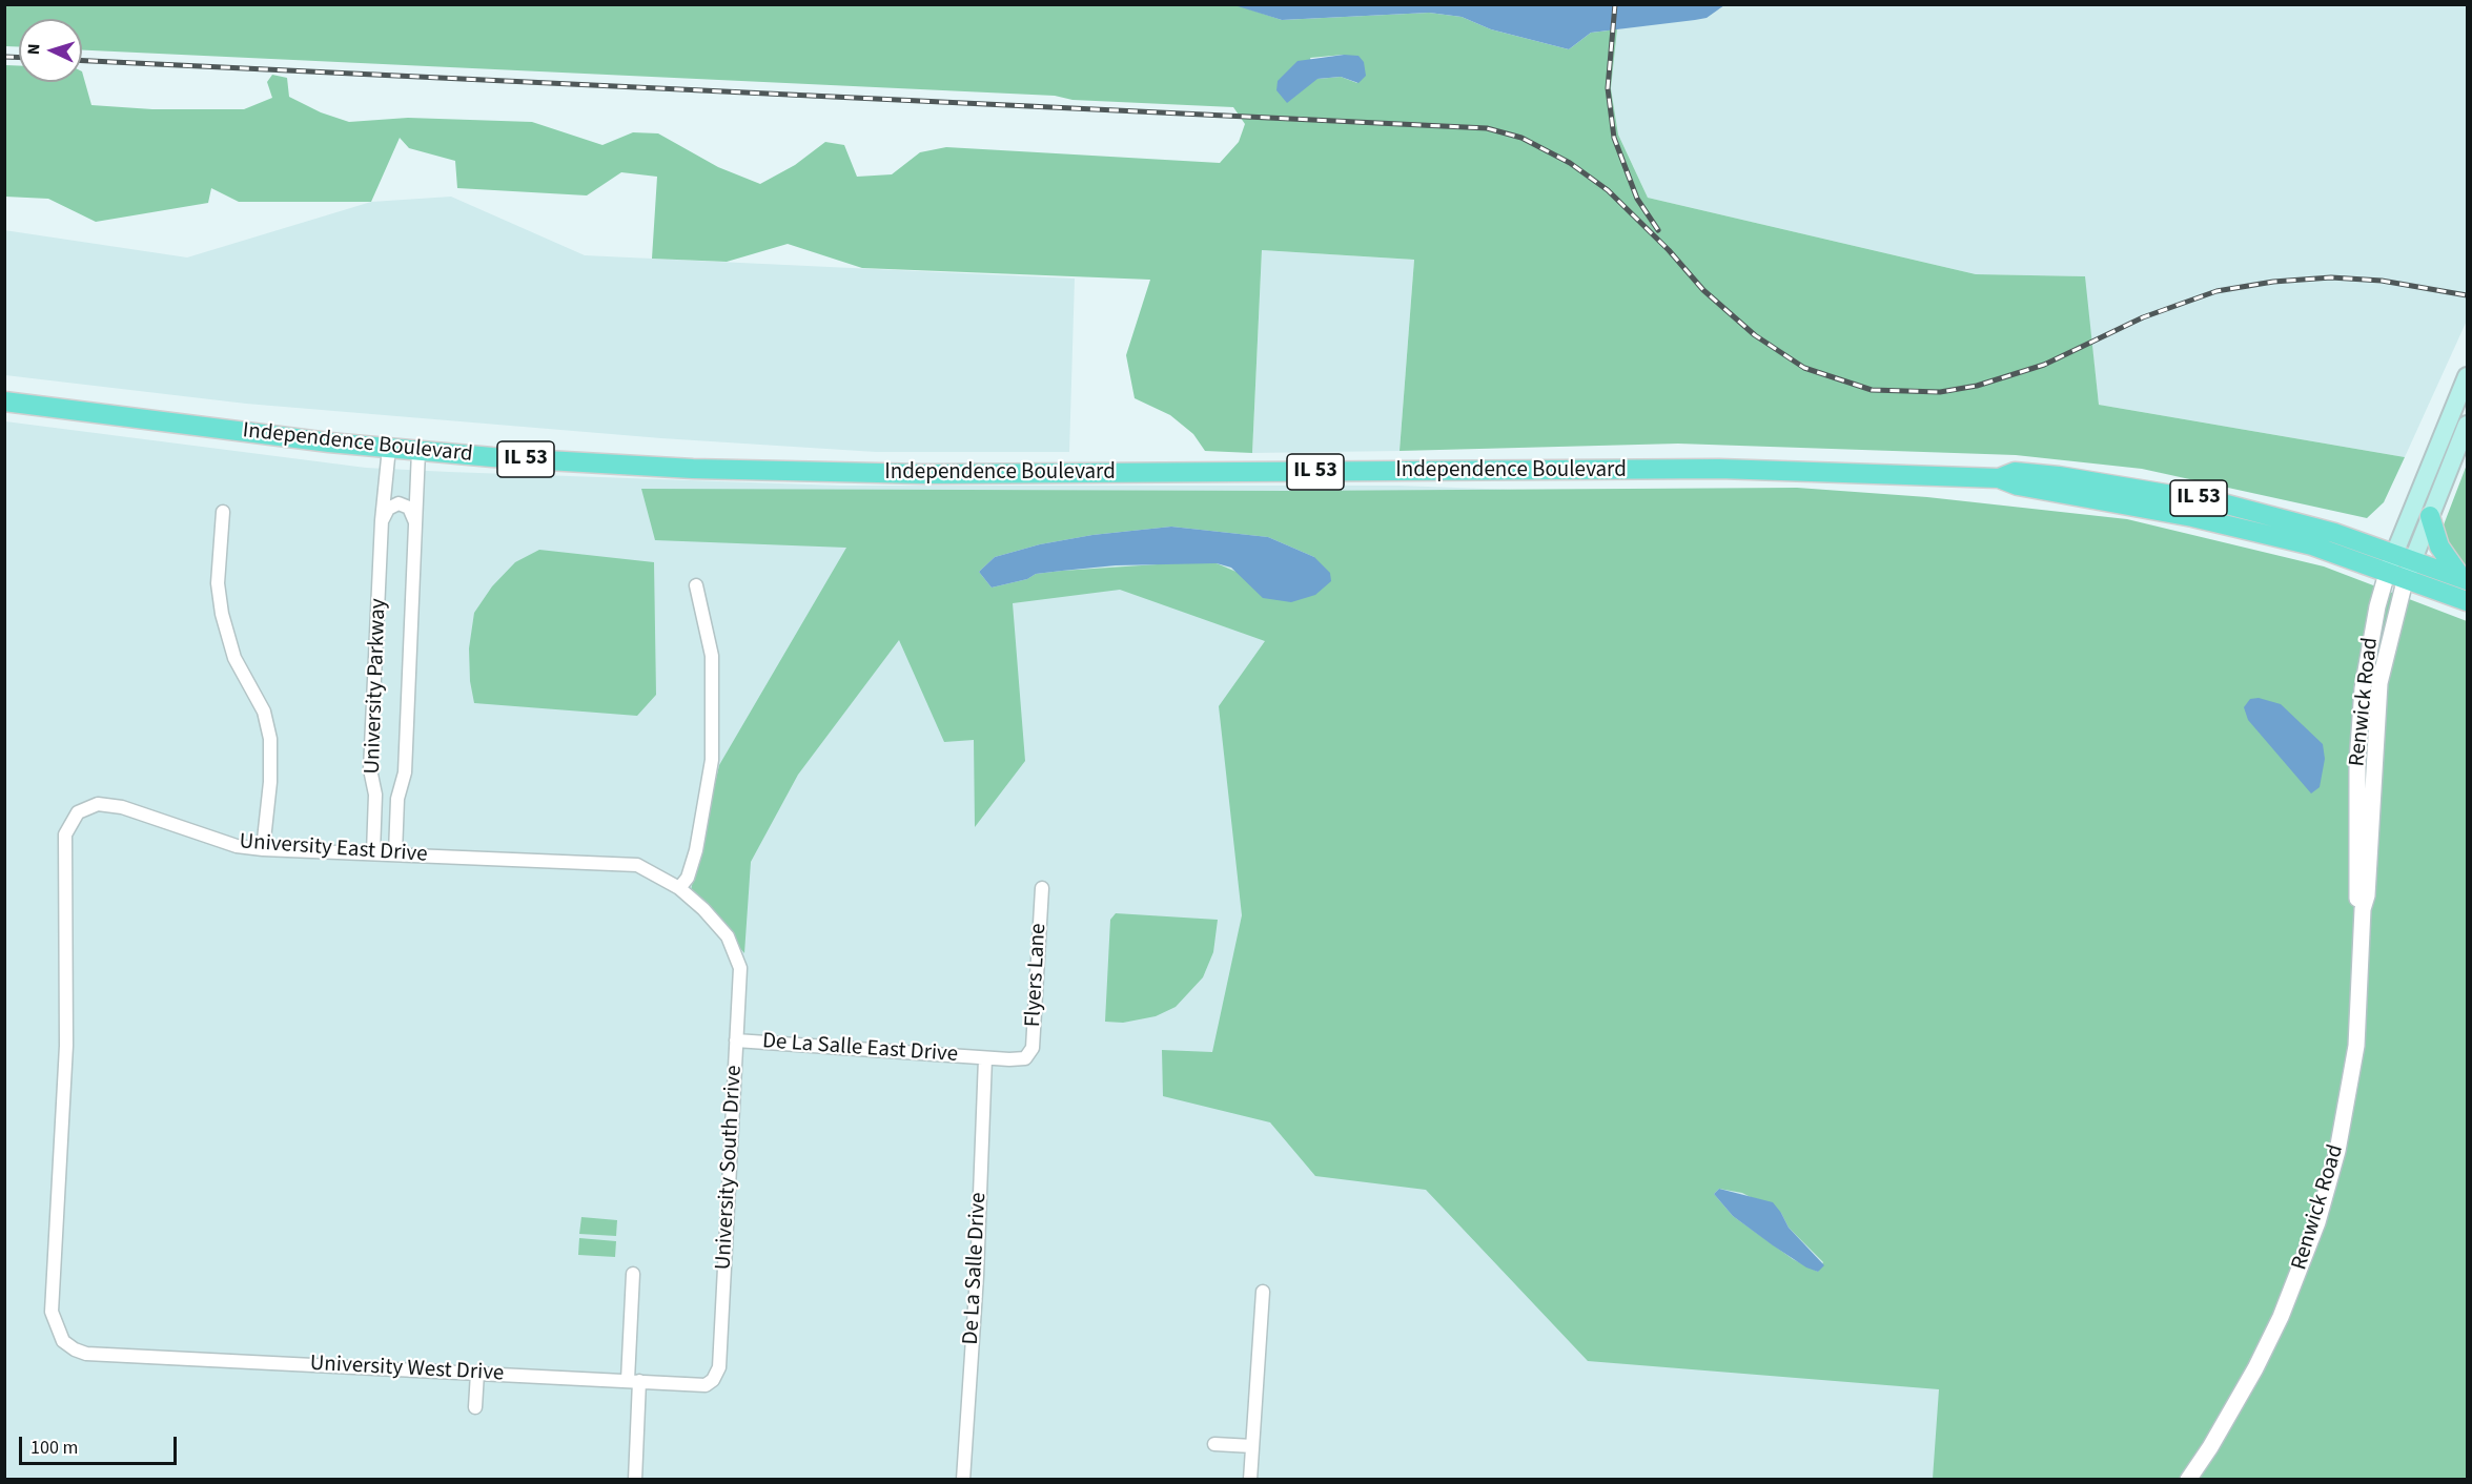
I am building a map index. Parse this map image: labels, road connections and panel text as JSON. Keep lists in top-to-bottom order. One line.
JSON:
{"streets":{"main road":["Independence Boulevard","IL 53"],"street":["University Parkway","Renwick Road","University East Drive","Flyers Lane","De La Salle East Drive","University South Drive","De La Salle Drive","University West Drive"]},"crossings":[["Independence Boulevard","University Parkway"],["Independence Boulevard","Renwick Road"],["University Parkway","University East Drive"],["University East Drive","University South Drive"],["University East Drive","University West Drive"],["Flyers Lane","De La Salle East Drive"],["Flyers Lane","De La Salle Drive"],["De La Salle East Drive","University South Drive"],["De La Salle East Drive","De La Salle Drive"],["University South Drive","University West Drive"]],"scale_bar":"100 m","north":"left"}
